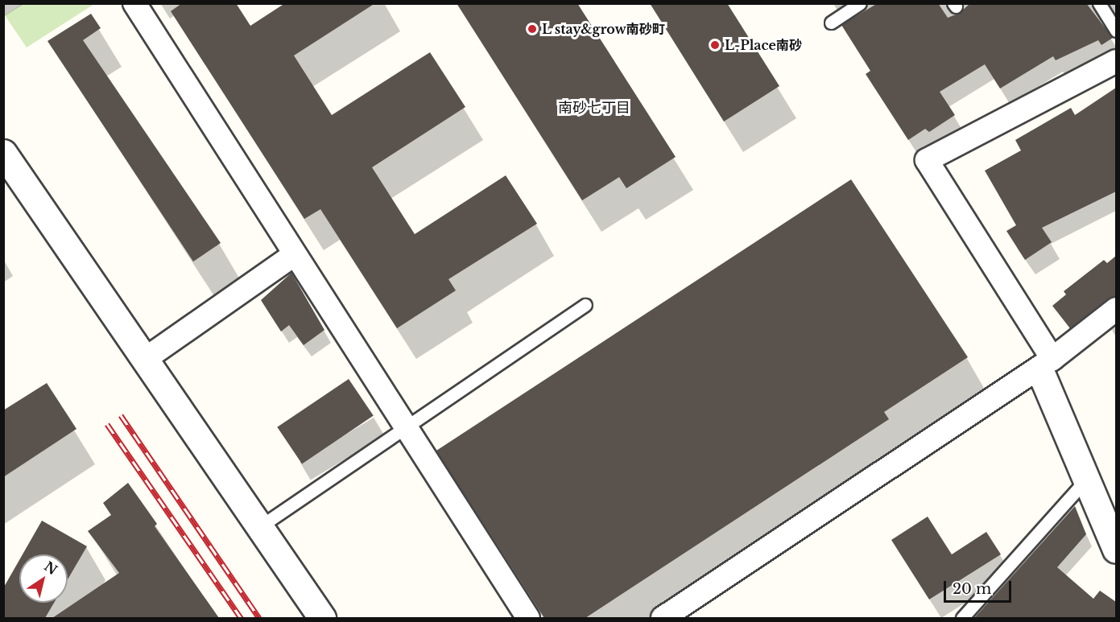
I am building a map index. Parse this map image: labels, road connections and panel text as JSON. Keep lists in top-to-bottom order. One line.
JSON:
{"districts":["南砂七丁目"],"places":["L stay&grow南砂町","L-Place南砂"],"scale_bar":"20 m","north":"top right"}
